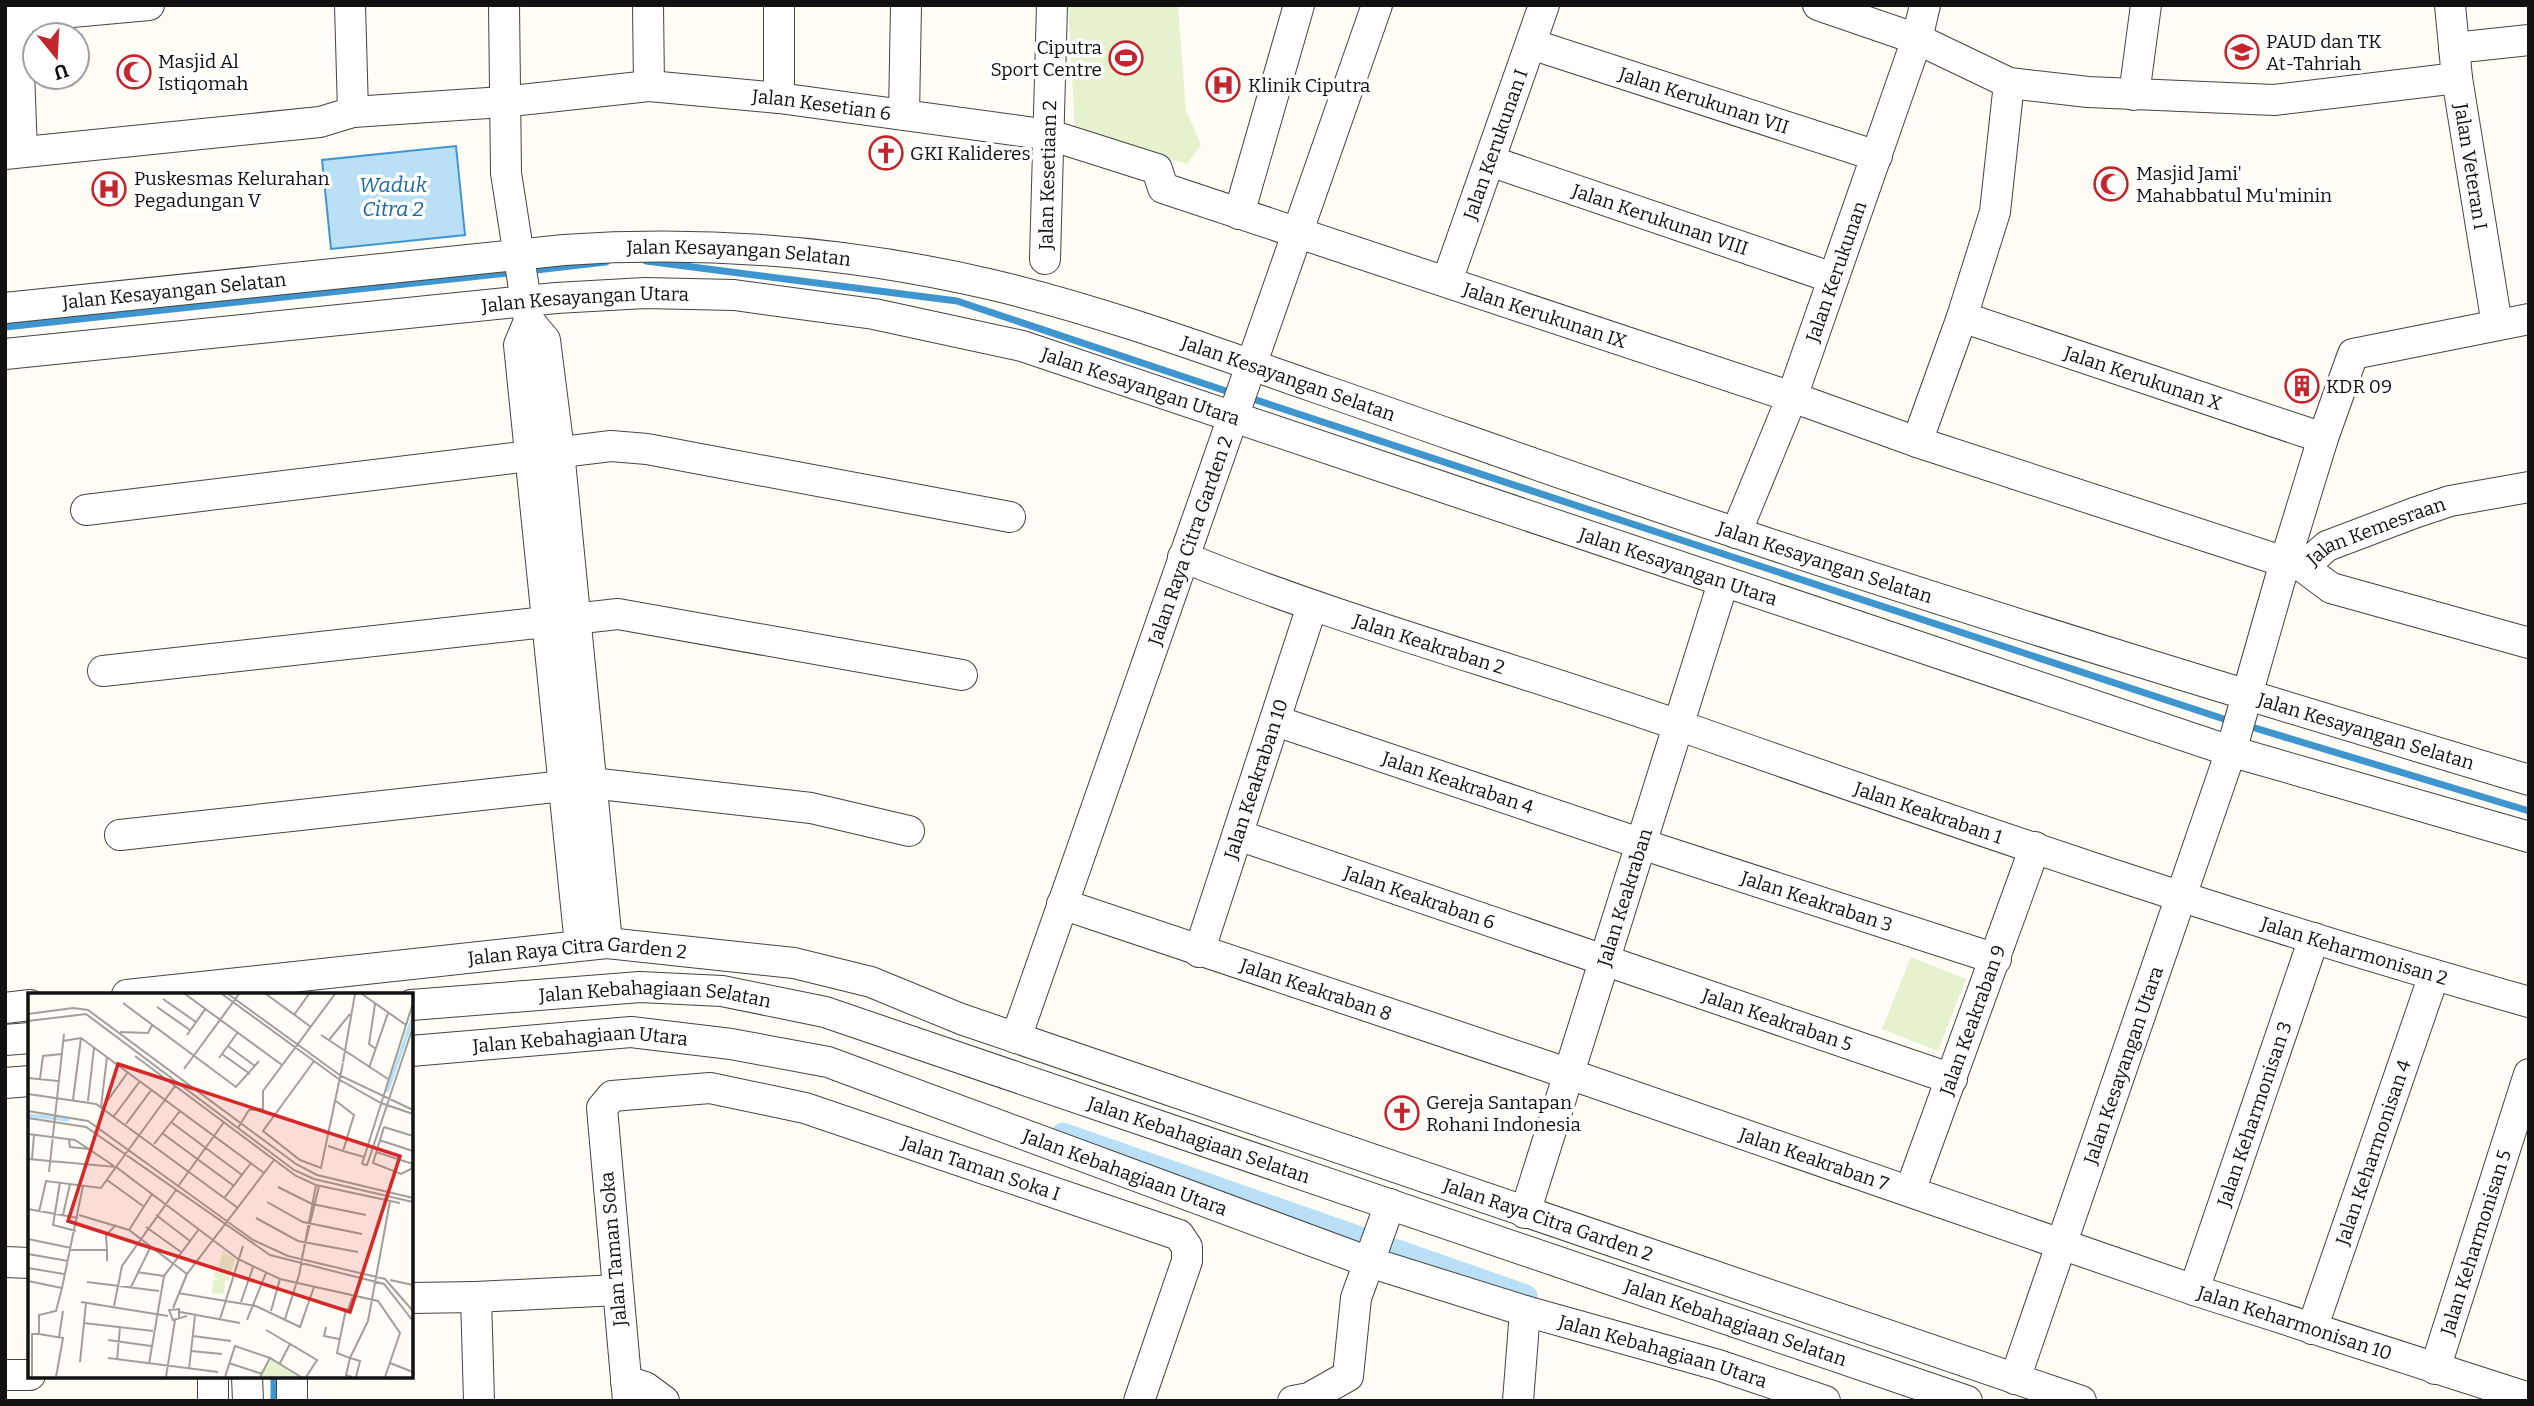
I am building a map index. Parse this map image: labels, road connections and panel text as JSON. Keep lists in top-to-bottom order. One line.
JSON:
{"streets":{"street":["Jalan Kerukunan VII","Jalan Kesetian 6","Jalan Kerukunan I","Jalan Veteran I","Jalan Kesetiaan 2","Jalan Kerukunan VIII","Jalan Kesayangan Selatan","Jalan Kerukunan","Jalan Kesayangan Utara","Jalan Kerukunan IX","Jalan Kerukunan X","Jalan Kemesraan","Jalan Raya Citra Garden 2","Jalan Keakraban 2","Jalan Keakraban 10","Jalan Keakraban 4","Jalan Keakraban 1","Jalan Keakraban 6","Jalan Keakraban","Jalan Keakraban 3","Jalan Keharmonisan 2","Jalan Keakraban 8","Jalan Kebahagiaan Selatan","Jalan Keakraban 5","Jalan Keakraban 9","Jalan Kebahagiaan Utara","Jalan Keharmonisan 3","Jalan Keharmonisan 4","Jalan Keakraban 7","Jalan Taman Soka I","Jalan Keharmonisan 5","Jalan Taman Soka","Jalan Keharmonisan 10"]},"crossings":[["Jalan Kerukunan VII","Jalan Kerukunan I"],["Jalan Kerukunan VII","Jalan Kerukunan"],["Jalan Kesetian 6","Jalan Kesetiaan 2"],["Jalan Kesetian 6","Jalan Kerukunan IX"],["Jalan Kesetian 6","Jalan Raya Citra Garden 2"],["Jalan Kerukunan I","Jalan Kerukunan VIII"],["Jalan Kerukunan I","Jalan Kerukunan IX"],["Jalan Kerukunan VIII","Jalan Kerukunan"],["Jalan Kesayangan Selatan","Jalan Kerukunan"],["Jalan Kesayangan Selatan","Jalan Kesayangan Utara"],["Jalan Kesayangan Selatan","Jalan Kemesraan"],["Jalan Kesayangan Selatan","Jalan Raya Citra Garden 2"],["Jalan Kerukunan","Jalan Kerukunan IX"],["Jalan Kesayangan Utara","Jalan Kemesraan"],["Jalan Kesayangan Utara","Jalan Raya Citra Garden 2"],["Jalan Kesayangan Utara","Jalan Keakraban 1"],["Jalan Kesayangan Utara","Jalan Keakraban"],["Jalan Kesayangan Utara","Jalan Keharmonisan 2"],["Jalan Kesayangan Utara","Jalan Keakraban 7"],["Jalan Kesayangan Utara","Jalan Keharmonisan 10"],["Jalan Kerukunan IX","Jalan Kemesraan"],["Jalan Kerukunan IX","Jalan Raya Citra Garden 2"],["Jalan Raya Citra Garden 2","Jalan Keakraban 2"],["Jalan Raya Citra Garden 2","Jalan Keakraban"],["Jalan Raya Citra Garden 2","Jalan Keakraban 8"],["Jalan Keakraban 2","Jalan Keakraban 10"],["Jalan Keakraban 2","Jalan Keakraban 1"],["Jalan Keakraban 2","Jalan Keakraban"],["Jalan Keakraban 10","Jalan Keakraban 4"],["Jalan Keakraban 10","Jalan Keakraban 6"],["Jalan Keakraban 10","Jalan Keakraban 8"],["Jalan Keakraban 4","Jalan Keakraban"],["Jalan Keakraban 4","Jalan Keakraban 3"],["Jalan Keakraban 1","Jalan Keakraban"],["Jalan Keakraban 1","Jalan Keharmonisan 2"],["Jalan Keakraban 1","Jalan Keakraban 9"],["Jalan Keakraban 6","Jalan Keakraban"],["Jalan Keakraban 6","Jalan Keakraban 5"],["Jalan Keakraban","Jalan Keakraban 3"],["Jalan Keakraban","Jalan Keakraban 8"],["Jalan Keakraban","Jalan Keakraban 5"],["Jalan Keakraban","Jalan Keakraban 7"],["Jalan Keakraban 3","Jalan Keakraban 9"],["Jalan Keharmonisan 2","Jalan Keharmonisan 3"],["Jalan Keharmonisan 2","Jalan Keharmonisan 4"],["Jalan Keakraban 8","Jalan Keakraban 7"],["Jalan Keakraban 5","Jalan Keakraban 9"],["Jalan Keakraban 9","Jalan Keakraban 7"],["Jalan Keharmonisan 3","Jalan Keharmonisan 10"],["Jalan Keharmonisan 4","Jalan Keharmonisan 10"],["Jalan Keakraban 7","Jalan Keharmonisan 10"],["Jalan Taman Soka I","Jalan Taman Soka"],["Jalan Keharmonisan 5","Jalan Keharmonisan 10"]],"water":["Waduk Citra 2"],"places":{"school or university":["PAUD dan TK At-Tahriah"],"sports":["Ciputra Sport Centre"],"mosque":["Masjid Al Istiqomah","Masjid Jami' Mahabbatul Mu'minin"],"hospital":["Klinik Ciputra","Puskesmas Kelurahan Pegadungan V"],"church":["GKI Kalideres","Gereja Santapan Rohani Indonesia"],"building":["KDR 09"]},"north":"bottom"}
